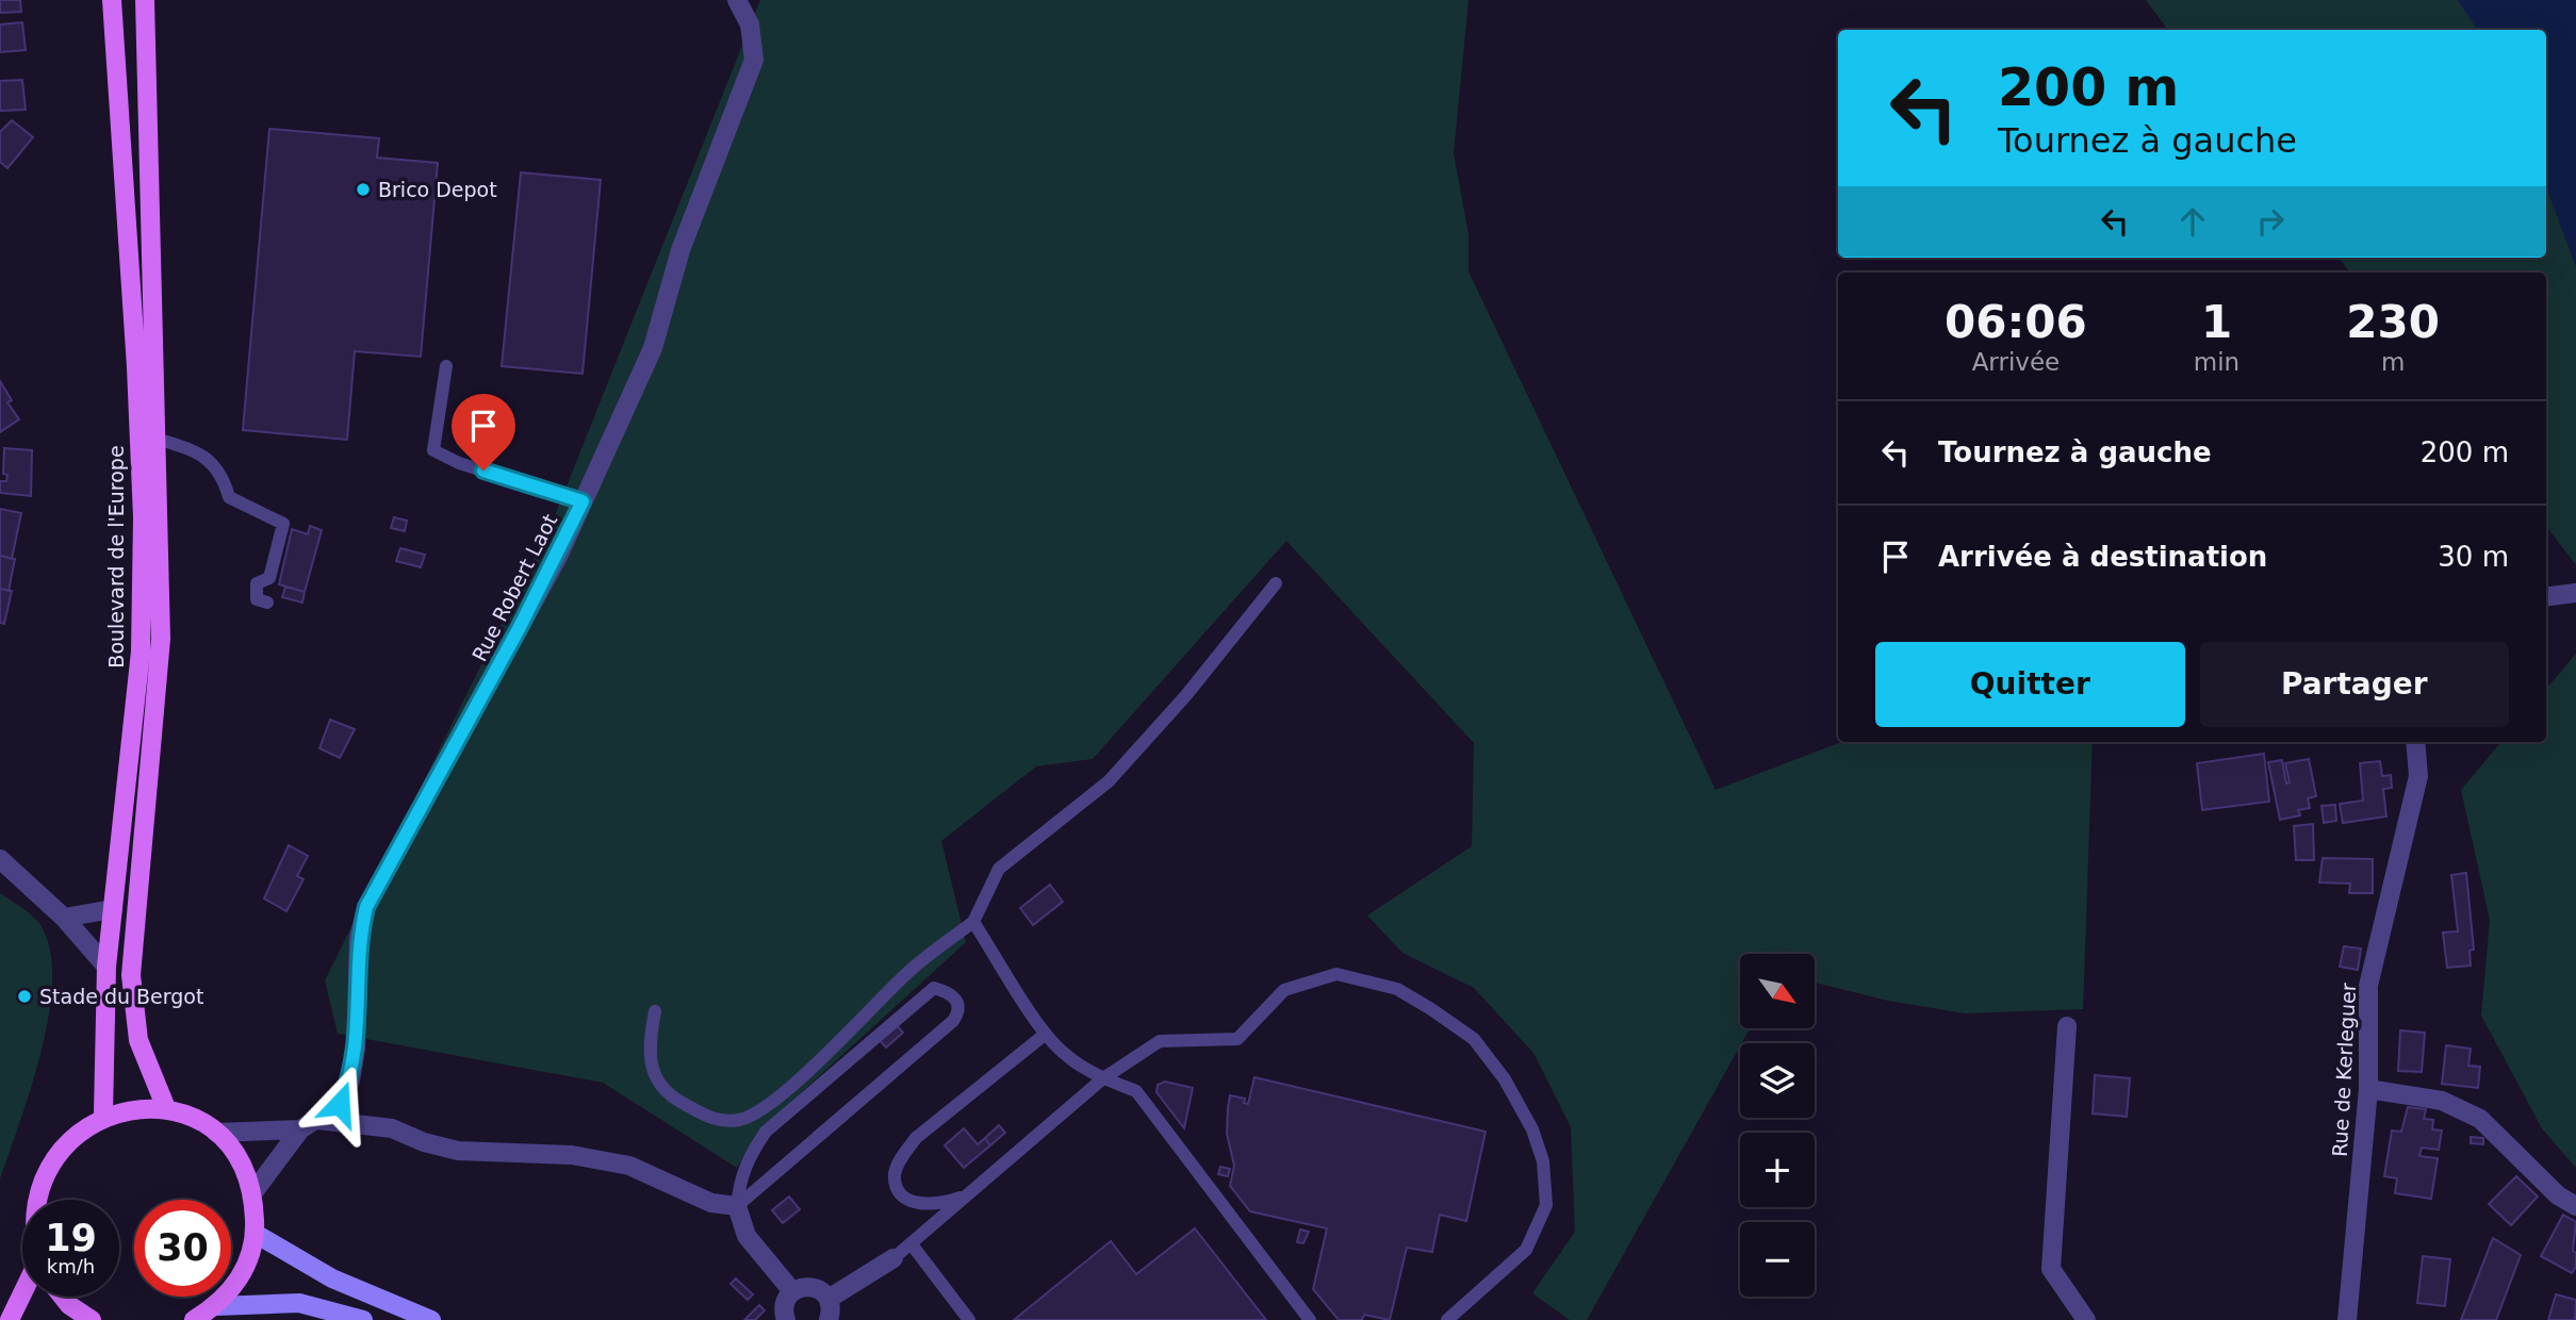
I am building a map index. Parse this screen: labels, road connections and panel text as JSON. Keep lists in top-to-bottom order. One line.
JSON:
{"streets":{"main road":["Boulevard de l'Europe"],"street":["Rue Robert Laot","Rue de Kerleguer"]},"places":["Brico Depot","Stade du Bergot"],"north":"bottom right","page":{"turn":["200 m","Tournez à gauche"],"eta":["06:06","Arrivée","1","min","230","m"],"list":[{"name":"Tournez à gauche","value":"200 m"},{"name":"Arrivée à destination","value":"30 m"}],"buttons":["Quitter","Partager"],"map_buttons":["+","−"],"speed":"19 km/h","limit":"30"}}
